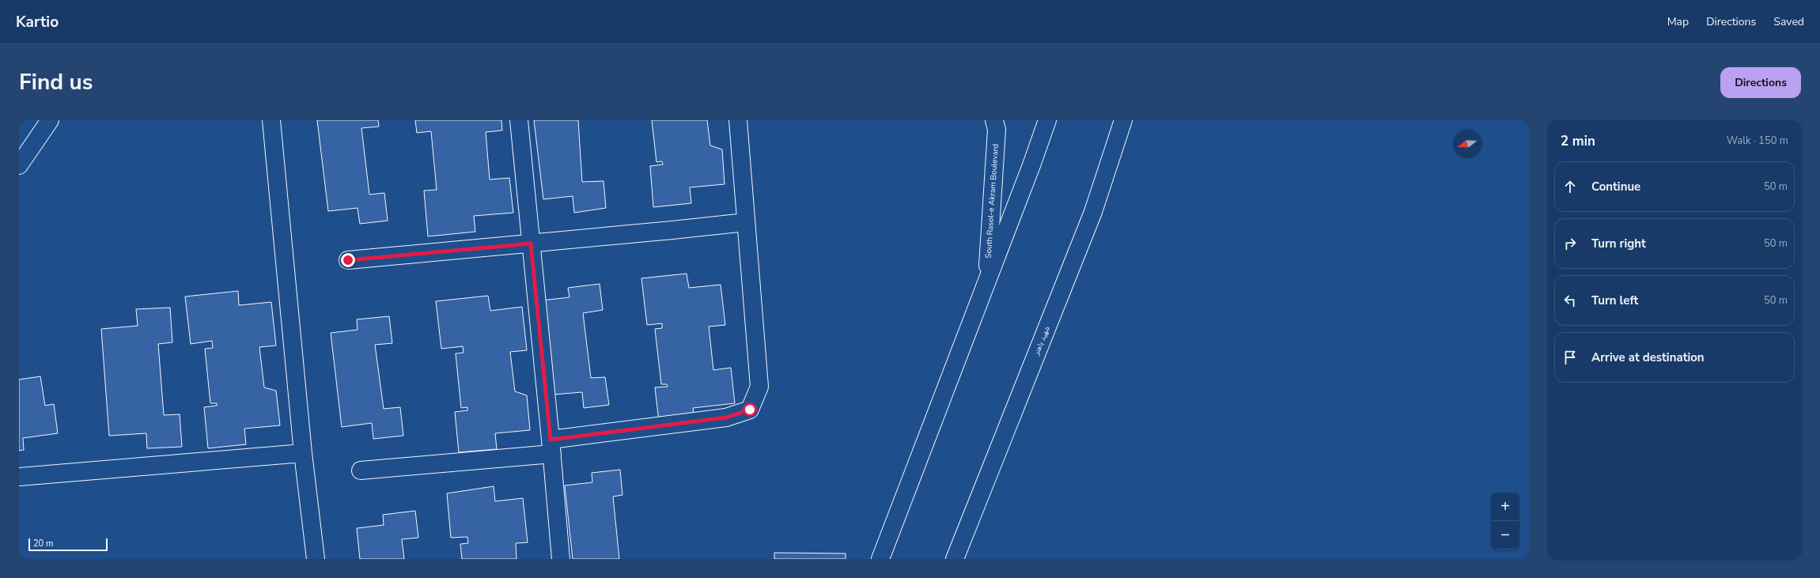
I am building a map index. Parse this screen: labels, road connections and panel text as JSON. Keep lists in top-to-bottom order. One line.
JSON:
{"streets":{"street":["South Rasol-e Akram Boulevard","شهید باهنر"]},"scale_bar":"20 m","north":"left","page":{"header":"Kartio","nav":["Map","Directions","Saved"],"title":"Find us","buttons":"Directions","heading":["2 min","Walk · 150 m"],"list":[["Continue","50 m"],["Turn right","50 m"],["Turn left","50 m"],"Arrive at destination"],"map_buttons":["+","−"],"scale":"20 m"}}
